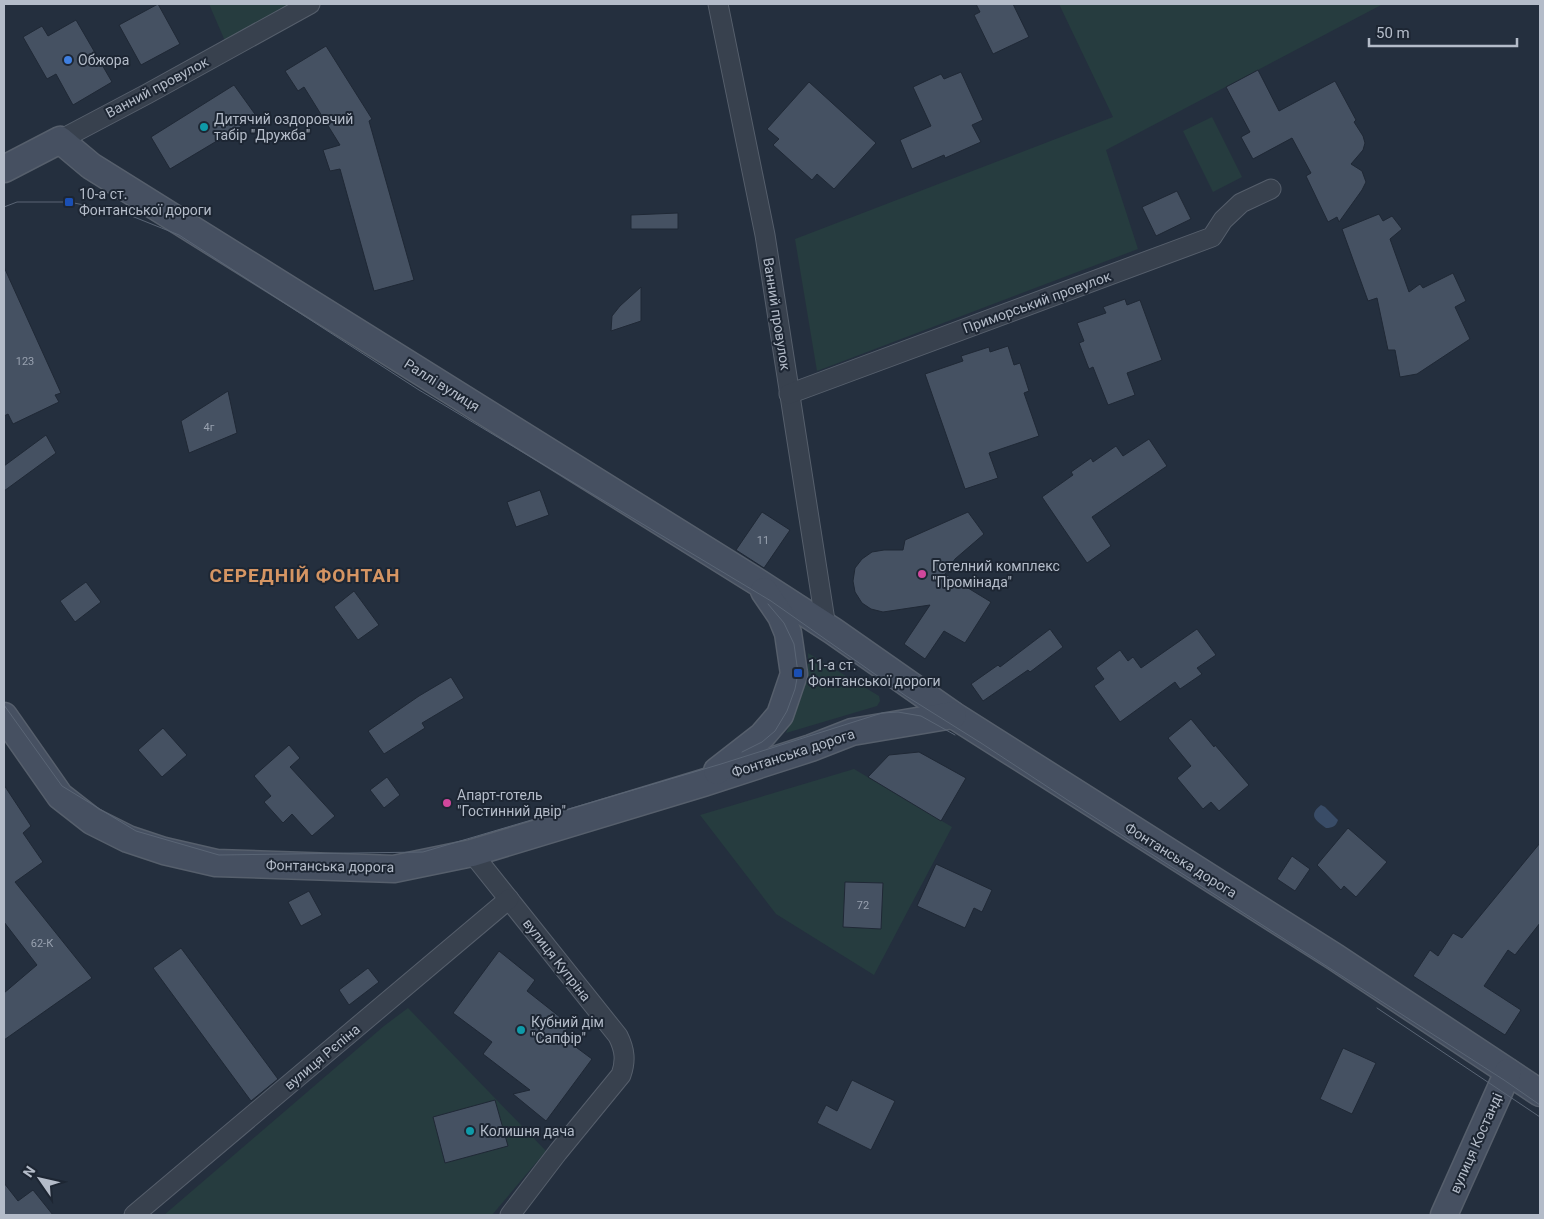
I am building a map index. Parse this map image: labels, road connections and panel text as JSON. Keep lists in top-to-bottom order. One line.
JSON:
{"streets":{"main road":["Ванний провулок","Раллі вулиця","Фонтанська дорога","вулиця Костанді"],"street":["Приморський провулок","вулиця Купріна","вулиця Рєпіна"]},"crossings":[["Ванний провулок","Приморський провулок"],["Ванний провулок","Раллі вулиця"],["Раллі вулиця","Фонтанська дорога"],["Фонтанська дорога","вулиця Купріна"],["Фонтанська дорога","вулиця Костанді"],["вулиця Купріна","вулиця Рєпіна"]],"districts":["СЕРЕДНІЙ ФОНТАН"],"places":{"other":["Обжора","Дитячий оздоровчий табір \"Дружба\"","Готелний комплекс \"Промінада\"","Апарт-готель \"Гостинний двір\"","Кубний дім \"Сапфір\"","Колишня дача"],"transit":["10-а ст. Фонтанської дороги","11-а ст. Фонтанської дороги"]},"house_numbers":["123","4г","11","72","62-К"],"scale_bar":"50 m","north":"top left"}
